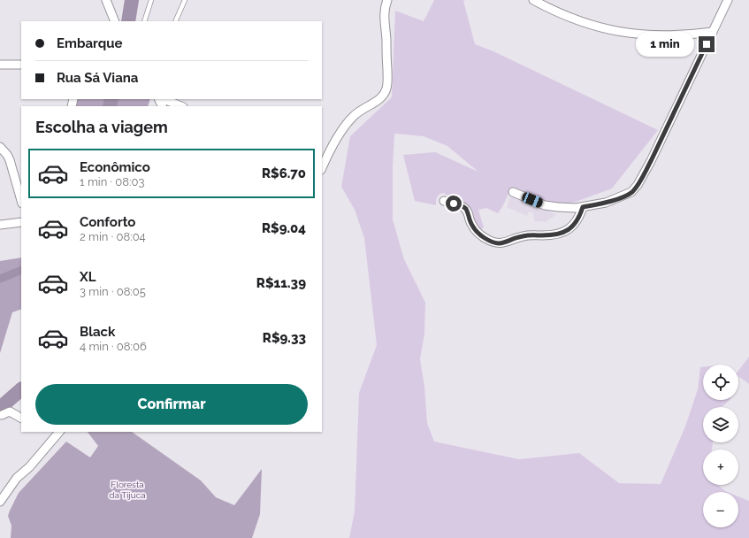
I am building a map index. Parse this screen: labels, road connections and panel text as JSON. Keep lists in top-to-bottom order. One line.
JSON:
{"parks":["Floresta da Tijuca"],"page":{"banner":["Embarque","Rua Sá Viana"],"bubble":"1 min","heading":"Escolha a viagem","list":[{"name":"Econômico","note":"1 min · 08:03","value":"R$6.70"},{"name":"Conforto","note":"2 min · 08:04","value":"R$9.04"},{"name":"XL","note":"3 min · 08:05","value":"R$11.39"},{"name":"Black","note":"4 min · 08:06","value":"R$9.33"}],"map_buttons":["+","−"],"buttons":"Confirmar"}}
